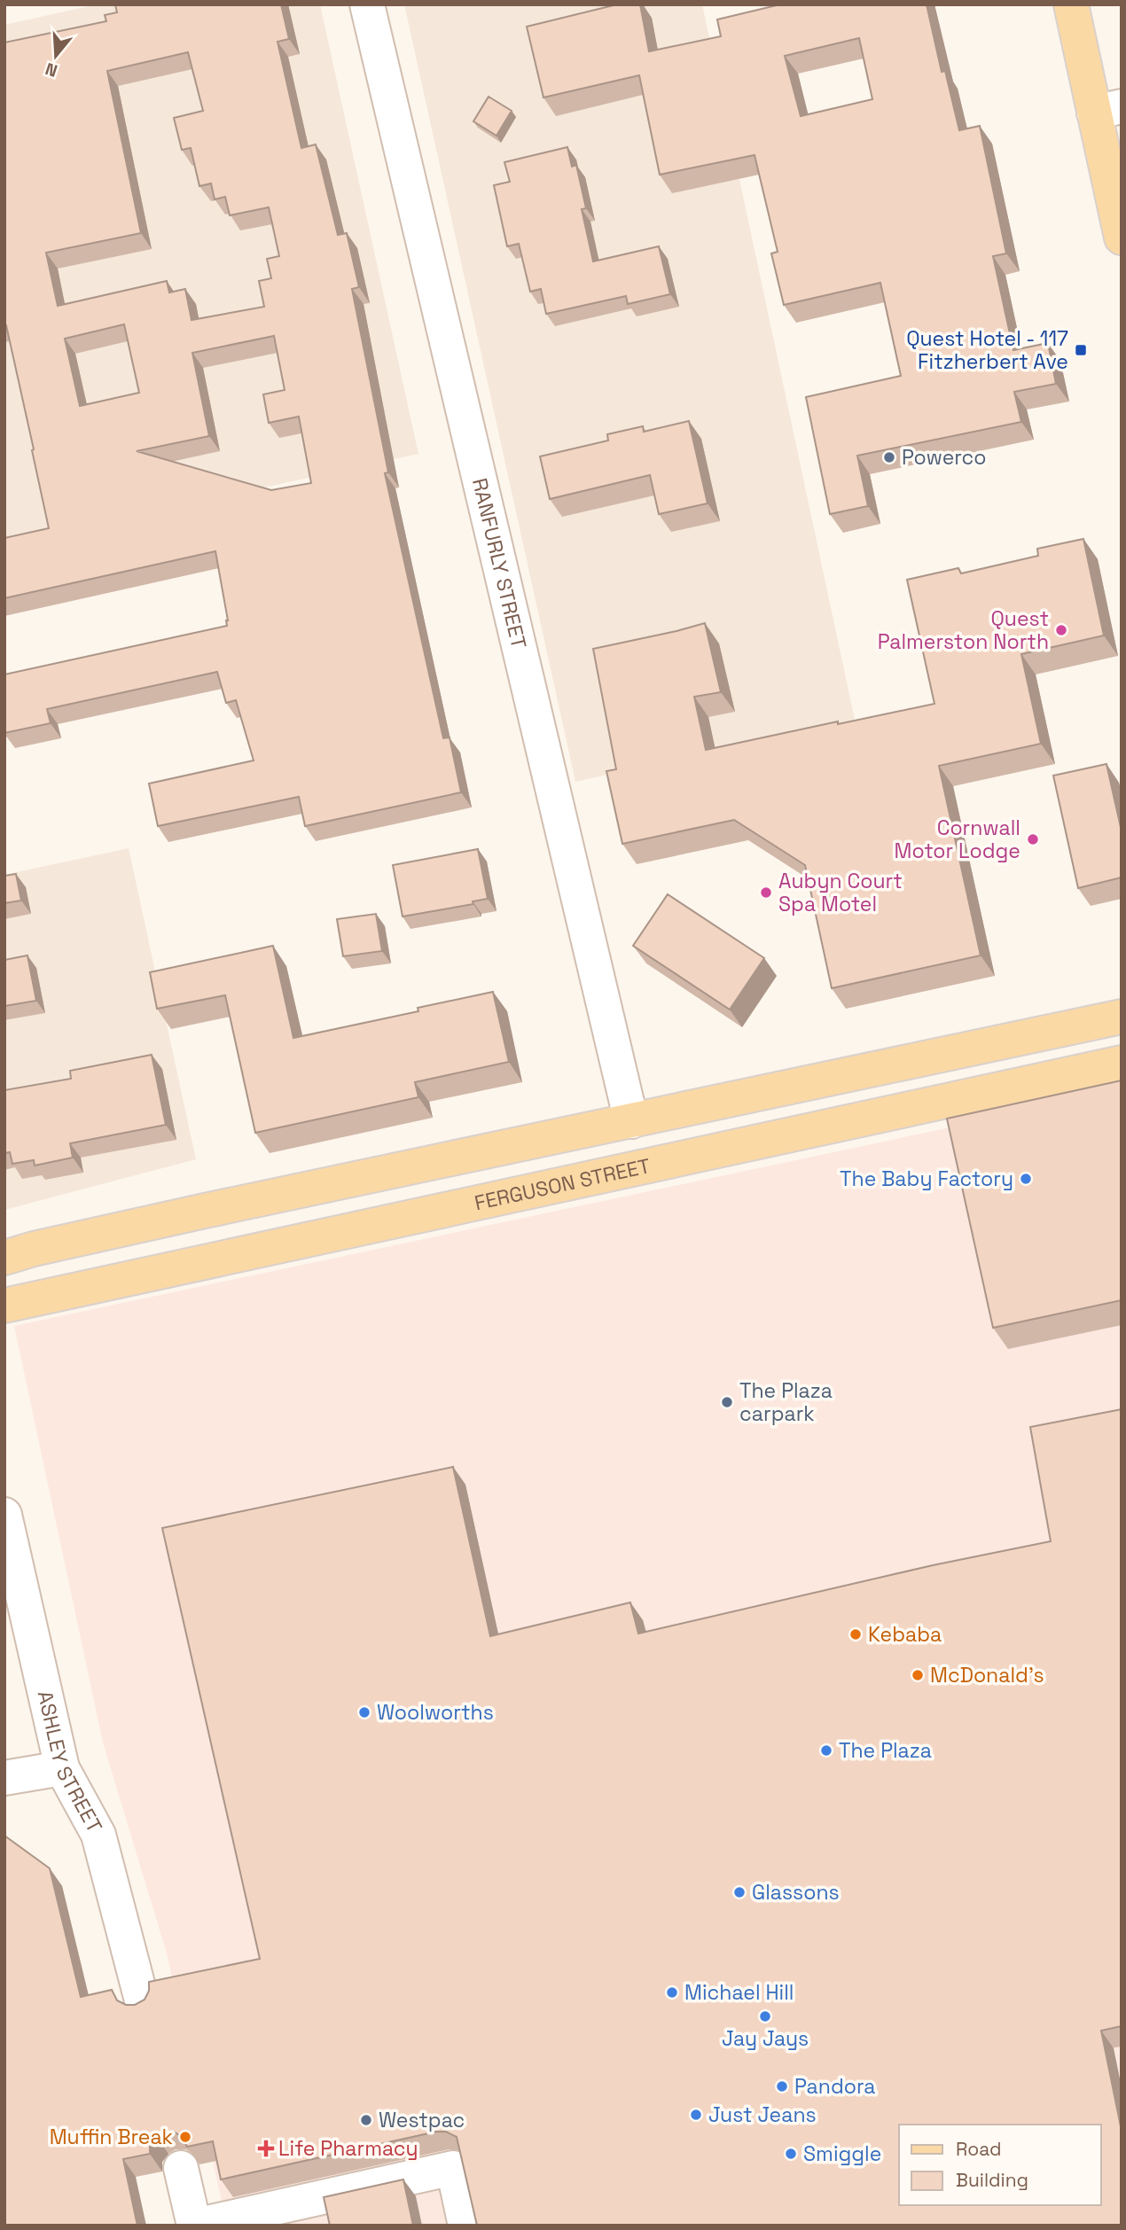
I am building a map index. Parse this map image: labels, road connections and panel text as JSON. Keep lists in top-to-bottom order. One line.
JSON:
{"streets":{"main road":["FERGUSON STREET"],"street":["RANFURLY STREET","ASHLEY STREET"]},"places":{"transit":["Quest Hotel - 117 Fitzherbert Ave"],"other":["Powerco","Quest Palmerston North","Cornwall Motor Lodge","Aubyn Court Spa Motel","The Baby Factory","The Plaza carpark","Kebaba","McDonald's","Woolworths","The Plaza","Glassons","Michael Hill","Jay Jays","Pandora","Just Jeans","Westpac","Muffin Break","Smiggle"],"health":["Life Pharmacy"]},"legend":["Road","Building"],"north":"bottom"}
